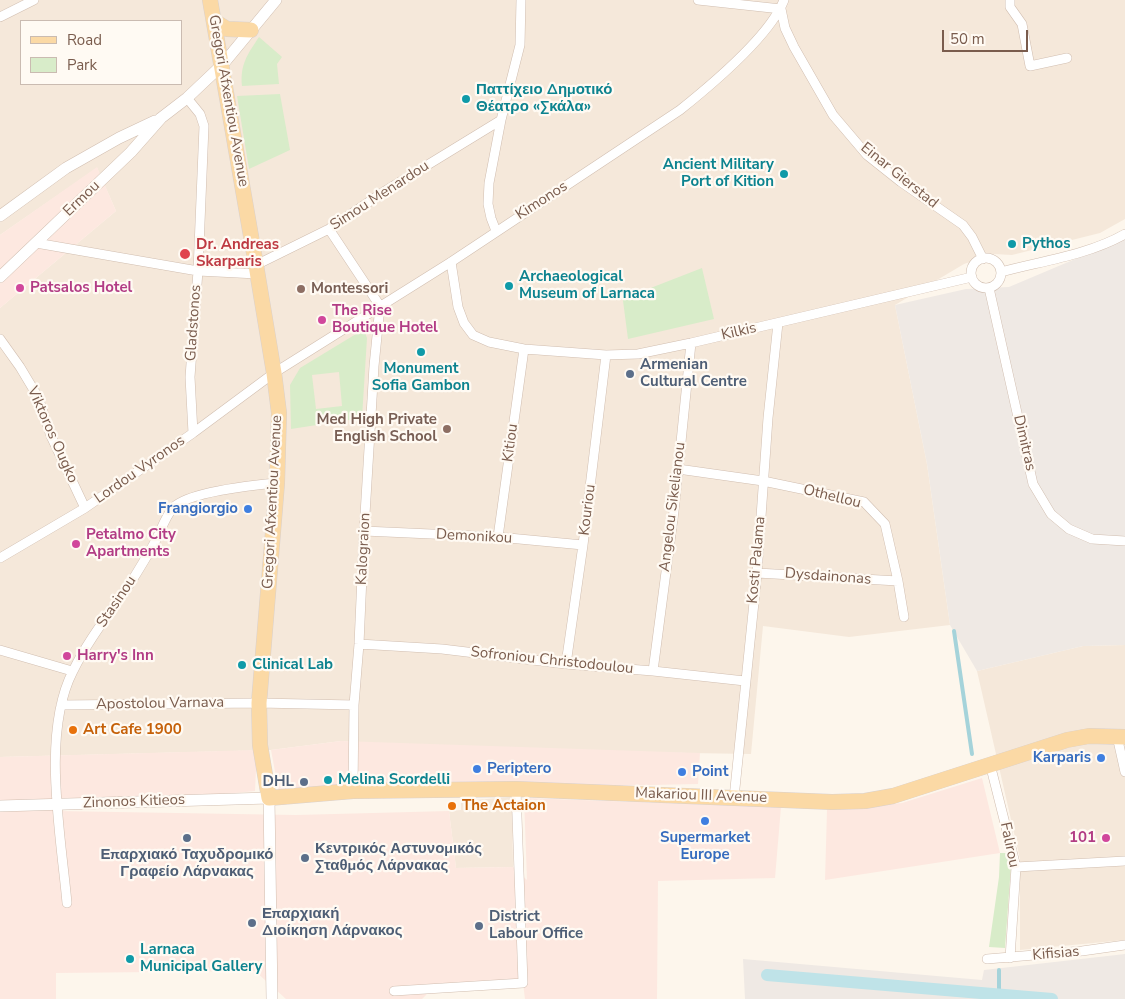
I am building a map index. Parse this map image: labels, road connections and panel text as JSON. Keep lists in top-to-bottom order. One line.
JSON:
{"streets":{"main road":["Gregori Afxentiou Avenue","Makariou III Avenue"],"street":["Einar Gierstad","Simou Menardou","Ermou","Kimonos","Gladstonos","Kilkis","Viktoros Ougko","Kitiou","Dimitras","Lordou Vyronos","Othellou","Angelou Sikelianou","Kouriou","Demonikou","Kalograion","Kosti Palama","Dysdainonas","Stasinou","Sofroniou Christodoulou","Apostolou Varnava","Zinonos Kitieos","Falirou","Kifisias"]},"crossings":[["Gregori Afxentiou Avenue","Simou Menardou"],["Gregori Afxentiou Avenue","Kimonos"],["Gregori Afxentiou Avenue","Lordou Vyronos"],["Gregori Afxentiou Avenue","Stasinou"],["Gregori Afxentiou Avenue","Apostolou Varnava"],["Gregori Afxentiou Avenue","Makariou III Avenue"],["Gregori Afxentiou Avenue","Zinonos Kitieos"],["Einar Gierstad","Kimonos"],["Einar Gierstad","Kilkis"],["Einar Gierstad","Dimitras"],["Kimonos","Kilkis"],["Kimonos","Lordou Vyronos"],["Kimonos","Kalograion"],["Gladstonos","Lordou Vyronos"],["Kilkis","Kitiou"],["Kilkis","Dimitras"],["Kilkis","Angelou Sikelianou"],["Kilkis","Kouriou"],["Kilkis","Kosti Palama"],["Viktoros Ougko","Lordou Vyronos"],["Kitiou","Demonikou"],["Othellou","Angelou Sikelianou"],["Othellou","Kosti Palama"],["Othellou","Dysdainonas"],["Angelou Sikelianou","Sofroniou Christodoulou"],["Kouriou","Demonikou"],["Kouriou","Sofroniou Christodoulou"],["Demonikou","Kalograion"],["Kalograion","Sofroniou Christodoulou"],["Kalograion","Apostolou Varnava"],["Kalograion","Makariou III Avenue"],["Kosti Palama","Dysdainonas"],["Kosti Palama","Sofroniou Christodoulou"],["Kosti Palama","Makariou III Avenue"],["Stasinou","Apostolou Varnava"],["Stasinou","Zinonos Kitieos"],["Makariou III Avenue","Zinonos Kitieos"],["Makariou III Avenue","Falirou"],["Falirou","Kifisias"]],"places":["Παττίχειο Δημοτικό Θέατρο «Σκάλα»","Ancient Military Port of Kition","Pythos","Dr. Andreas Skarparis","Archaeological Museum of Larnaca","Patsalos Hotel","Montessori","The Rise Boutique Hotel","Monument Sofia Gambon","Armenian Cultural Centre","Med High Private English School","Frangiorgio","Petalmo City Apartments","Harry's Inn","Clinical Lab","Art Cafe 1900","Karparis","Periptero","Point","Melina Scordelli","DHL","The Actaion","Supermarket Europe","Επαρχιακό Ταχυδρομικό Γραφείο Λάρνακας","101","Κεντρικός Αστυνομικός Σταθμός Λάρνακας","Επαρχιακή Διοίκηση Λάρνακος","District Labour Office","Larnaca Municipal Gallery"],"legend":["Road","Park"],"scale_bar":"50 m"}
